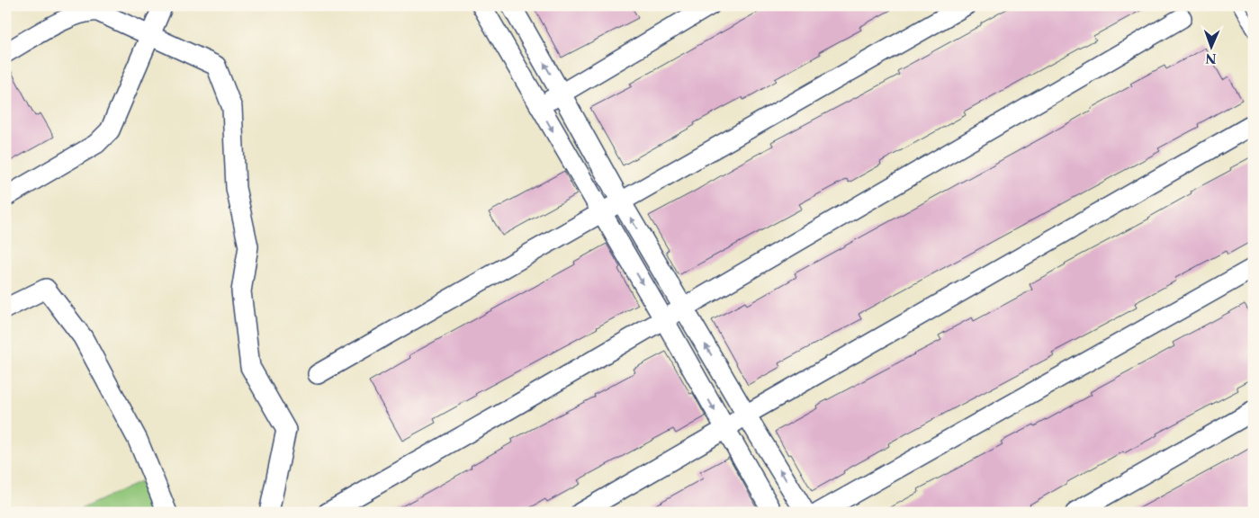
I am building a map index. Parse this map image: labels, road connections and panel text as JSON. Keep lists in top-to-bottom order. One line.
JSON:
{"north":"bottom"}
